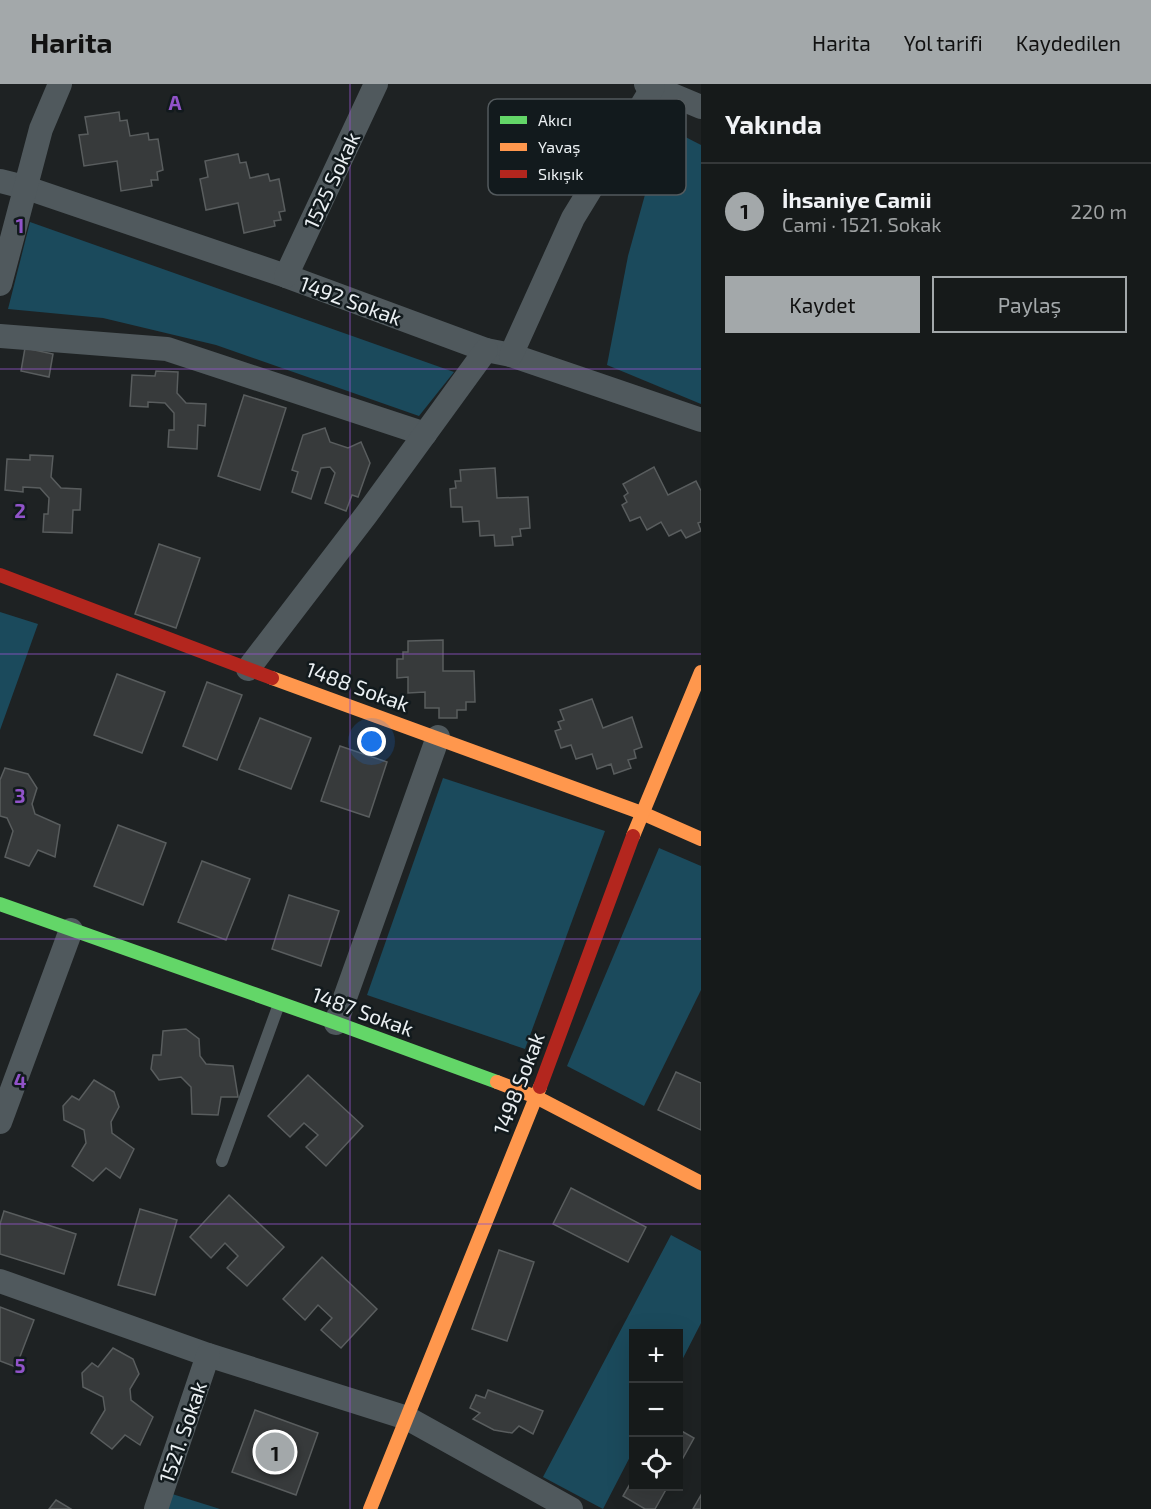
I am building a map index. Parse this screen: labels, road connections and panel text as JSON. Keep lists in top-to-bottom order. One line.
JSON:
{"streets":{"street":["1525 Sokak","1492 Sokak","1488 Sokak","1487 Sokak","1498 Sokak","1521. Sokak"]},"crossings":[["1525 Sokak","1492 Sokak"],["1488 Sokak","1498 Sokak"],["1487 Sokak","1498 Sokak"]],"legend":["Akıcı","Yavaş","Sıkışık"],"page":{"header":"Harita","nav":["Harita","Yol tarifi","Kaydedilen"],"heading":"Yakında","list":[{"mark":"1","name":"İhsaniye Camii","note":"Cami · 1521. Sokak","value":"220 m"}],"buttons":["Kaydet","Paylaş"],"map_buttons":["+","−"],"pins":"1"},"grid":{"columns":["A"],"rows":["1","2","3","4","5"]}}
